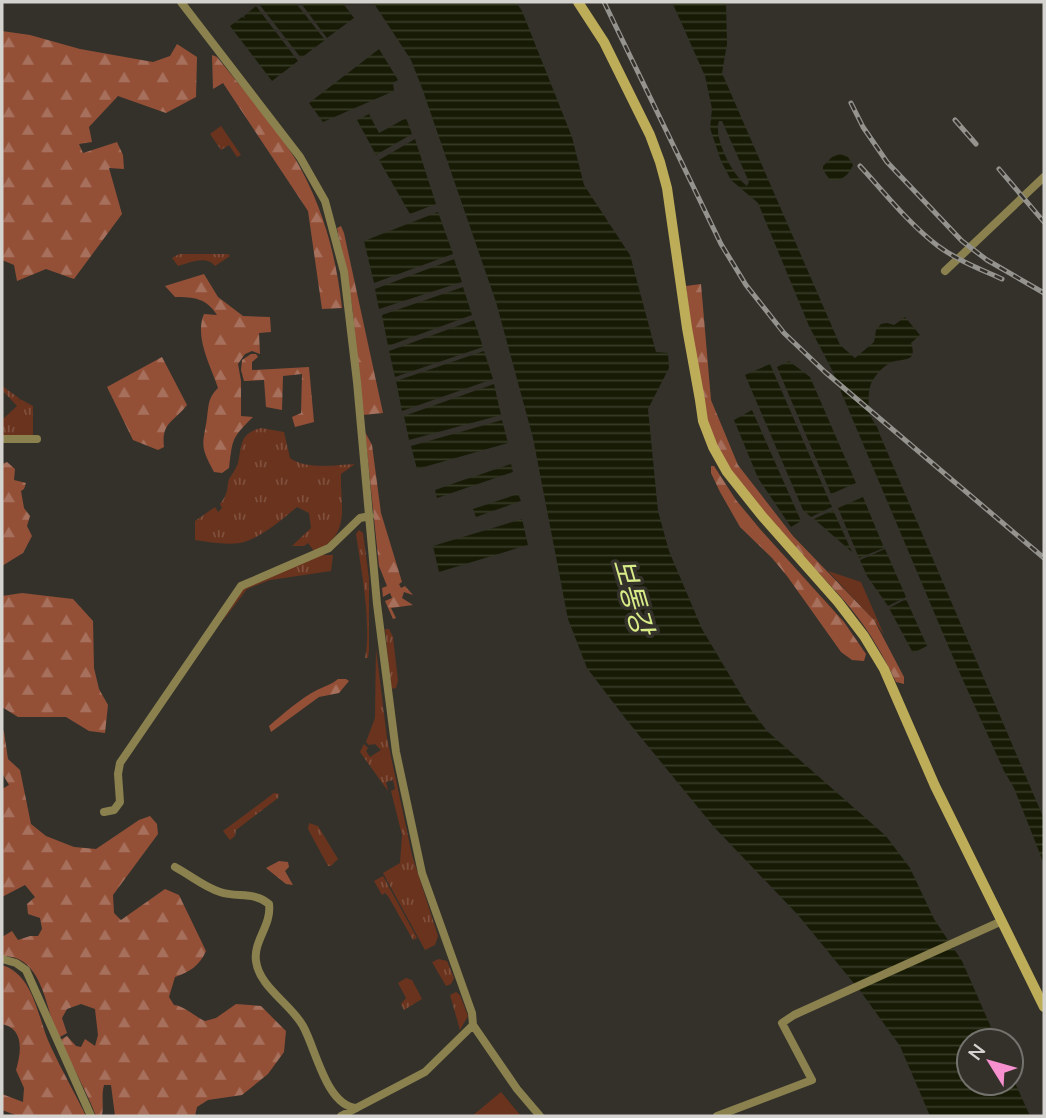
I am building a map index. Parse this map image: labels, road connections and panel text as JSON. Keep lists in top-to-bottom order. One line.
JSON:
{"water":["보통강"],"north":"top left"}
